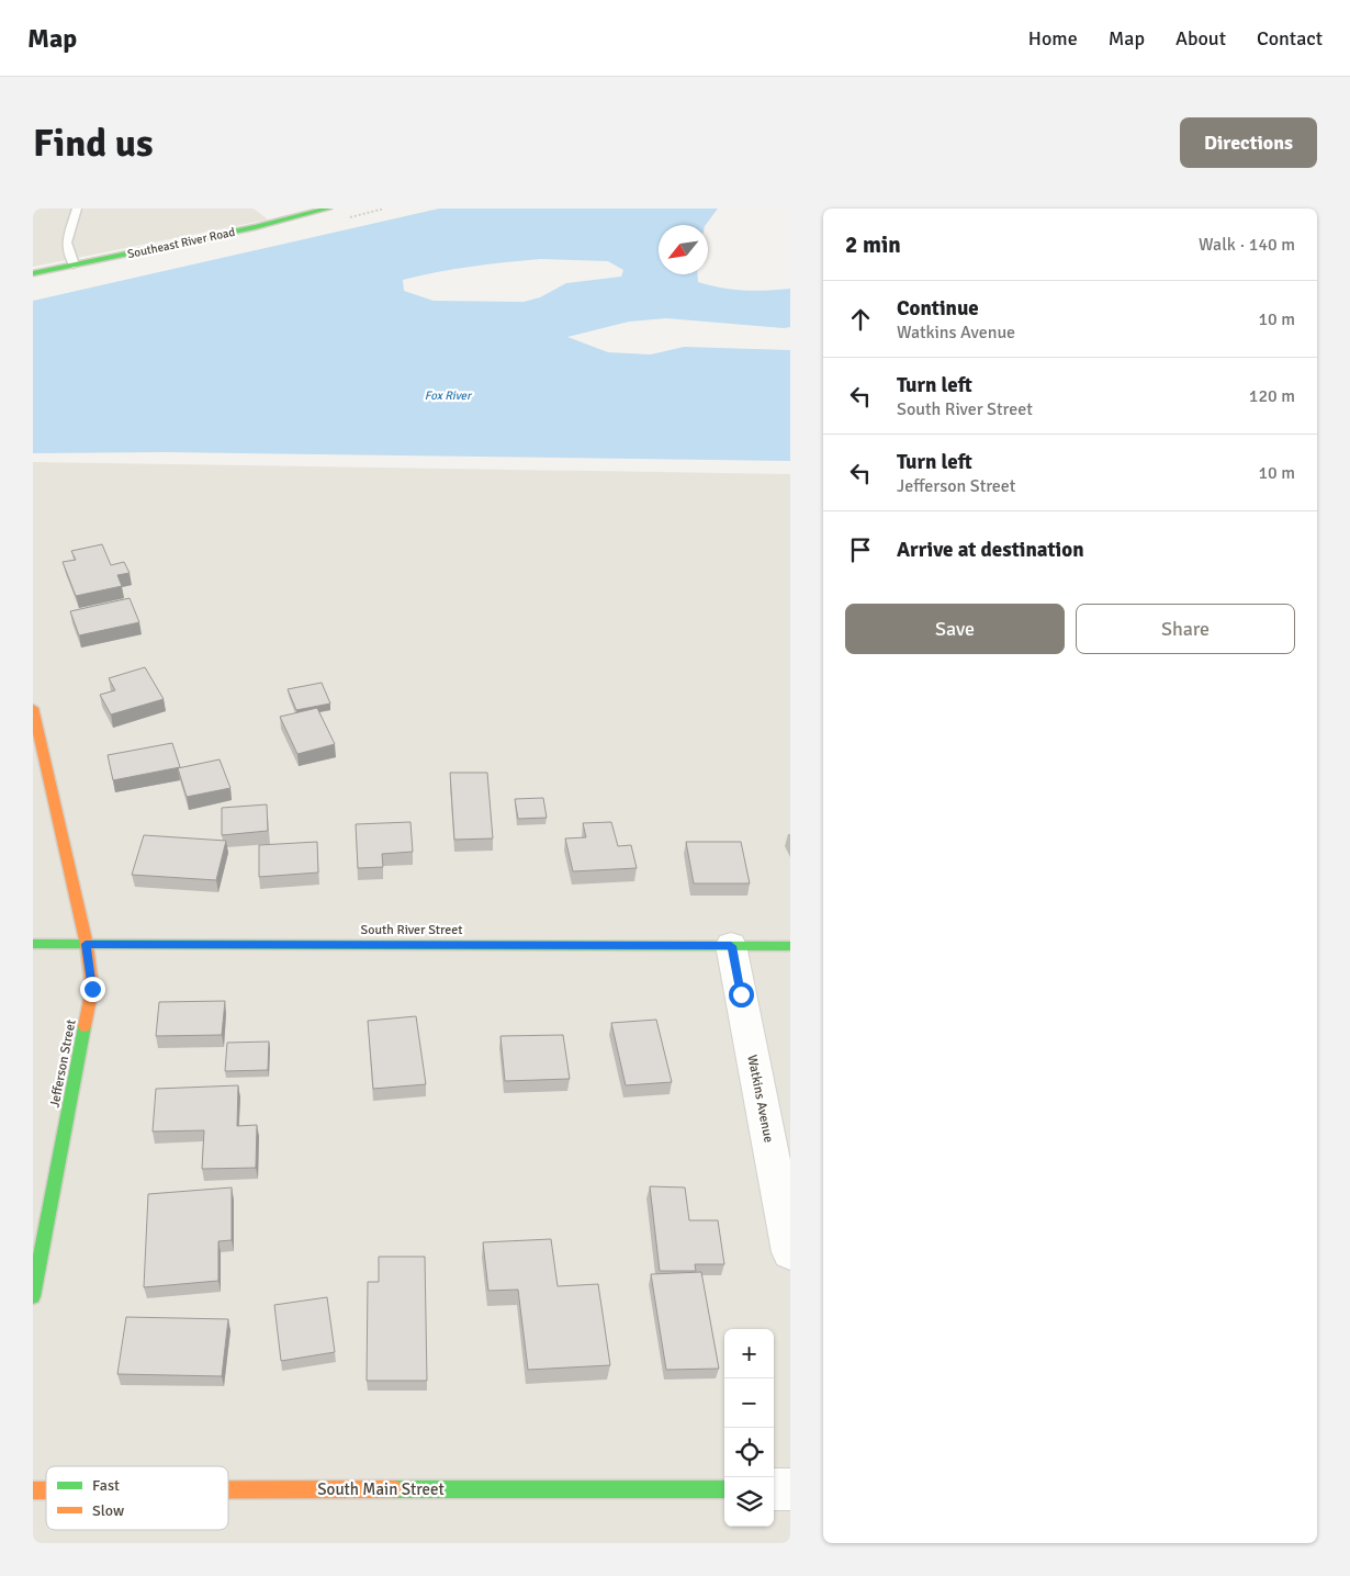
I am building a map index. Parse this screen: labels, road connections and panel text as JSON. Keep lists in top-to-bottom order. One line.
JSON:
{"streets":{"street":["Southeast River Road","South River Street","Jefferson Street","Watkins Avenue","South Main Street"]},"crossings":[["South River Street","Jefferson Street"],["South River Street","Watkins Avenue"]],"water":["Fox River"],"legend":["Fast","Slow"],"north":"bottom left","page":{"header":"Map","nav":["Home","Map","About","Contact"],"buttons":["Directions",["Save","Share"]],"title":"Find us","heading":["2 min","Walk · 140 m"],"list":[["Continue","Watkins Avenue","10 m"],["Turn left","South River Street","120 m"],["Turn left","Jefferson Street","10 m"],"Arrive at destination"],"map_buttons":["+","−"]}}
